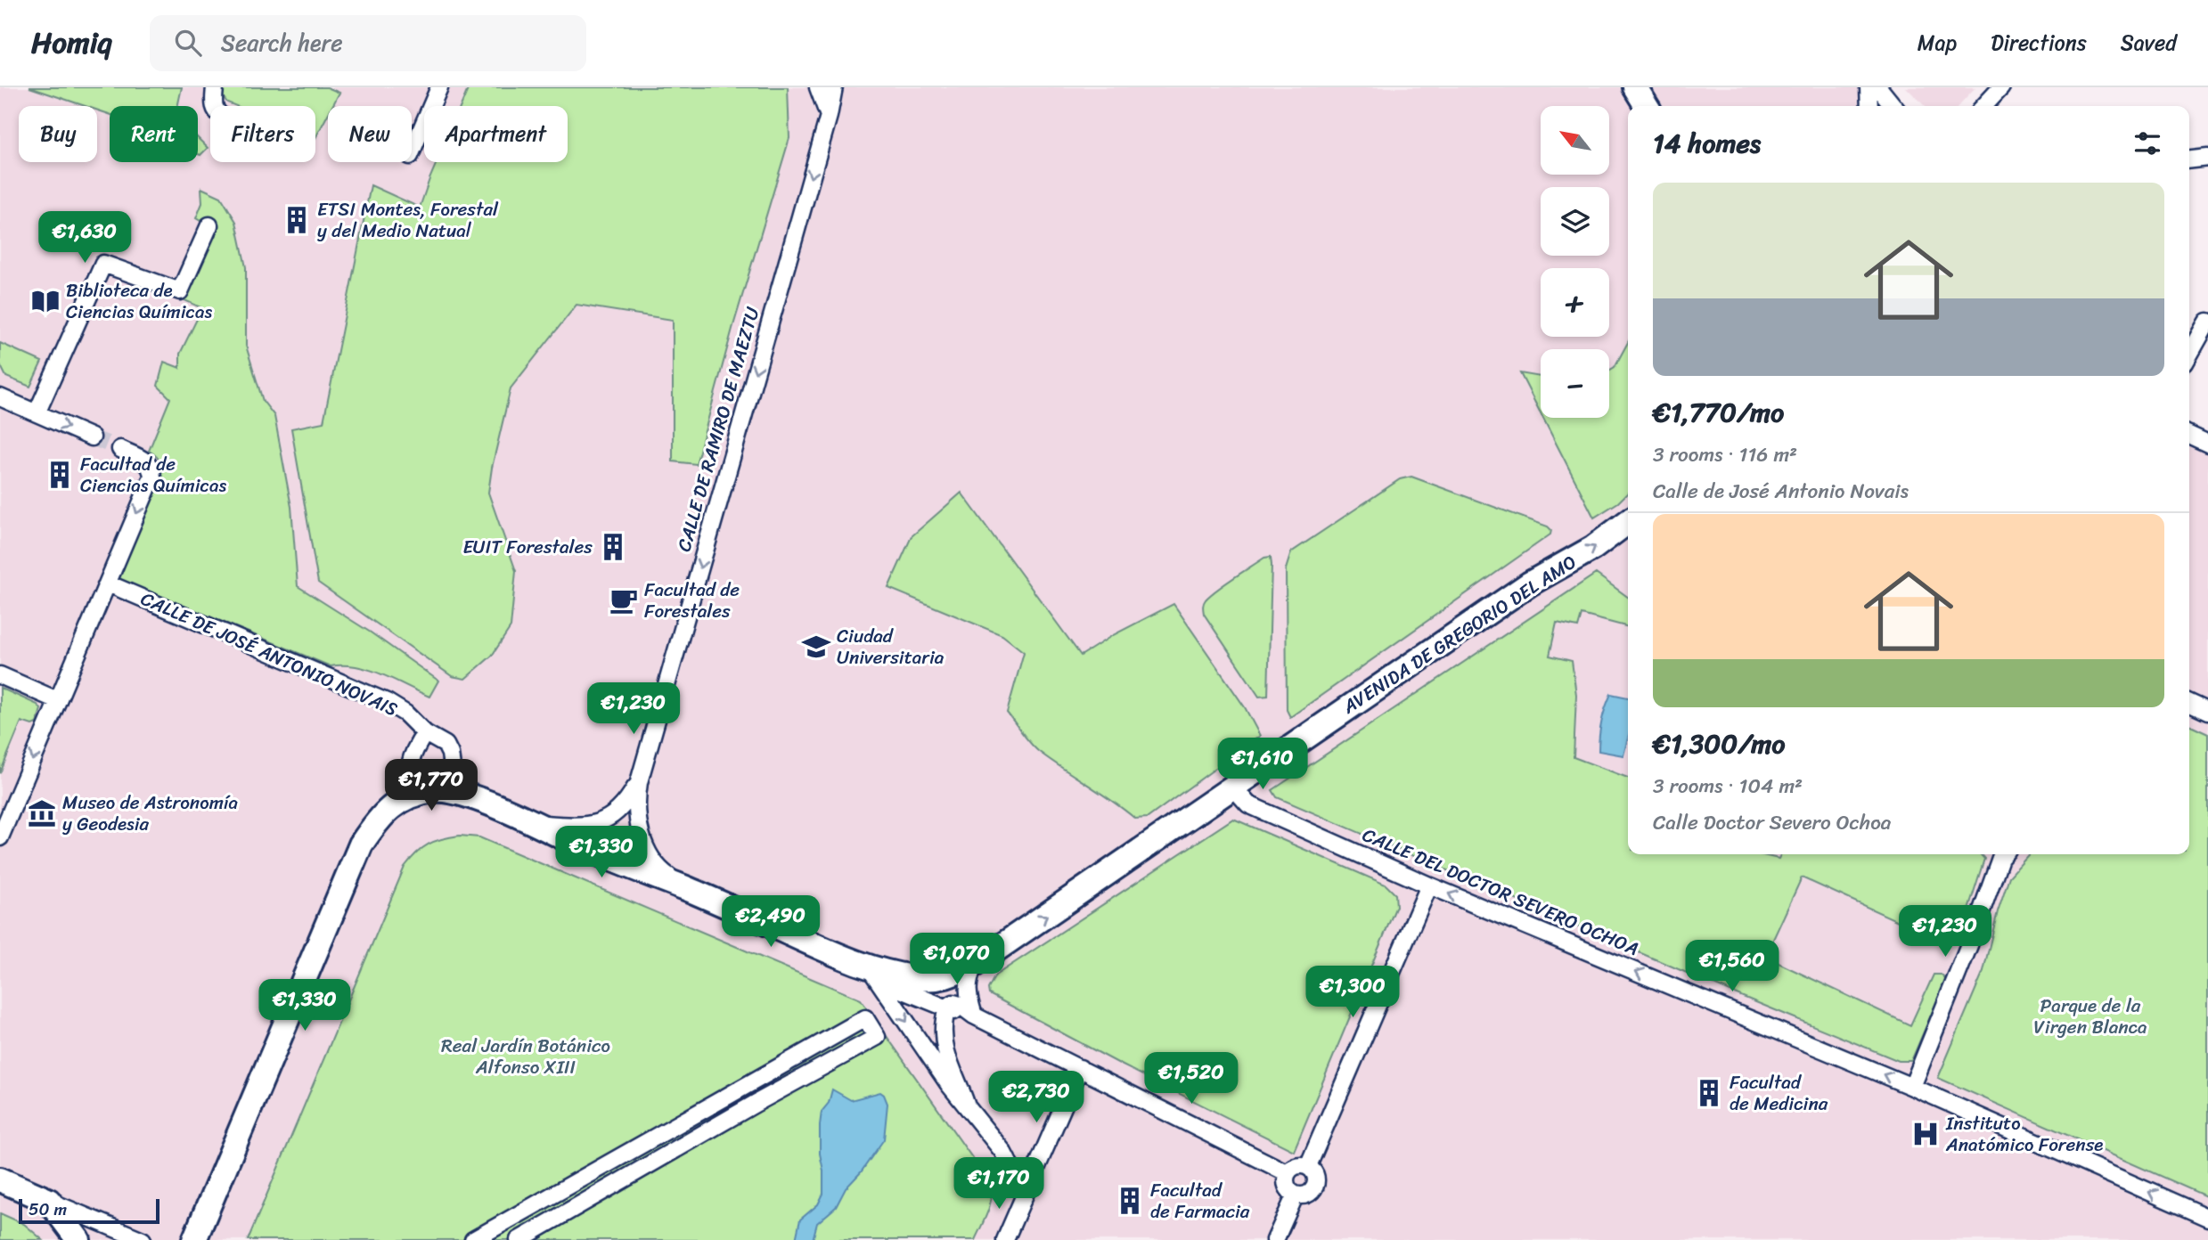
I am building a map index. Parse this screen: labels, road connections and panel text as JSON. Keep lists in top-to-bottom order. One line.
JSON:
{"streets":{"street":["CALLE DE RAMIRO DE MAEZTU","AVENIDA DE GREGORIO DEL AMO","CALLE DE JOSÉ ANTONIO NOVAIS","CALLE DEL DOCTOR SEVERO OCHOA"]},"crossings":[["AVENIDA DE GREGORIO DEL AMO","CALLE DEL DOCTOR SEVERO OCHOA"]],"one_way":["CALLE DE RAMIRO DE MAEZTU","AVENIDA DE GREGORIO DEL AMO","CALLE DEL DOCTOR SEVERO OCHOA"],"parks":["Parque de la Virgen Blanca","Real Jardín Botánico Alfonso XIII"],"places":{"building":["ETSI Montes, Forestal y del Medio Natual","Facultad de Ciencias Químicas","EUIT Forestales","Facultad de Medicina","Facultad de Farmacia"],"library":["Biblioteca de Ciencias Químicas"],"cafe":["Facultad de Forestales"],"school or university":["Ciudad Universitaria"],"museum":["Museo de Astronomía y Geodesia"],"hospital":["Instituto Anatómico Forense"]},"scale_bar":"50 m","north":"top left","page":{"header":"Homiq","search":"Search here","nav":["Map","Directions","Saved"],"map_buttons":["+","−"],"chip":["Buy","Rent","Filters","New","Apartment"],"heading":"14 homes","list":[{"name":"€1,770/mo","note":"3 rooms · 116 m² · Calle de José Antonio Novais"},{"name":"€1,300/mo","note":"3 rooms · 104 m² · Calle Doctor Severo Ochoa"}],"price":["€1,630","€1,230","€1,610","€1,770","€1,330","€2,490","€1,230","€1,070","€1,560","€1,300","€1,330","€1,520","€2,730","€1,170"],"scale":"50 m"}}
